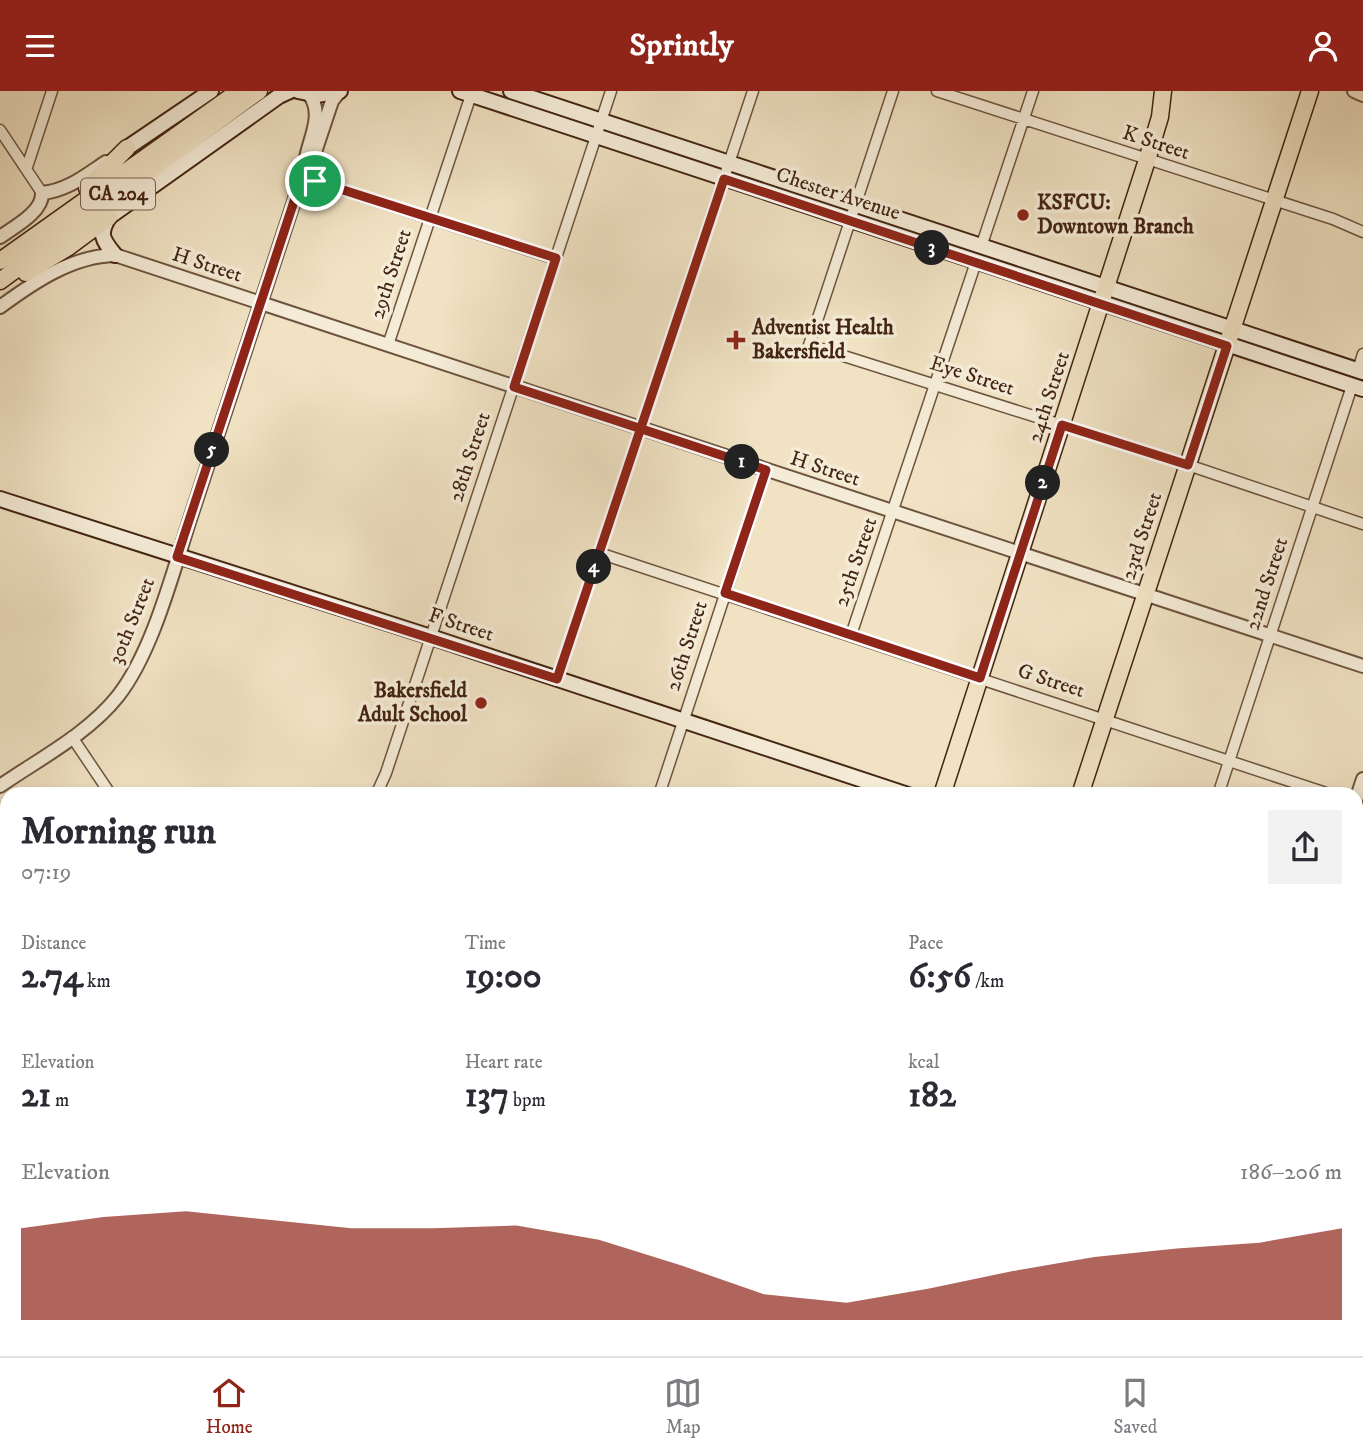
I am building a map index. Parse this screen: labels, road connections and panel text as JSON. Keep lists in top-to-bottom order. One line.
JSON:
{"streets":{"main road":["CA 204","Chester Avenue","24th Street","23rd Street","F Street"],"street":["K Street","H Street","29th Street","Eye Street","28th Street","25th Street","22nd Street","30th Street","26th Street","G Street"]},"crossings":[["K Street","24th Street"],["K Street","23rd Street"],["Chester Avenue","29th Street"],["Chester Avenue","Eye Street"],["Chester Avenue","24th Street"],["Chester Avenue","28th Street"],["Chester Avenue","23rd Street"],["Chester Avenue","25th Street"],["Chester Avenue","22nd Street"],["H Street","29th Street"],["H Street","24th Street"],["H Street","28th Street"],["H Street","23rd Street"],["H Street","25th Street"],["H Street","22nd Street"],["H Street","30th Street"],["H Street","26th Street"],["Eye Street","24th Street"],["Eye Street","23rd Street"],["Eye Street","25th Street"],["Eye Street","22nd Street"],["24th Street","G Street"],["28th Street","F Street"],["23rd Street","G Street"],["25th Street","G Street"],["22nd Street","G Street"],["30th Street","F Street"],["F Street","26th Street"],["26th Street","G Street"]],"places":{"other":["KSFCU: Downtown Branch","Bakersfield Adult School"],"health":["Adventist Health Bakersfield"]},"page":{"header":"Sprintly","pins":["3","5","1","2","4"],"heading":["Morning run","07:19"],"stats":[["Distance","2.74 km"],["Time","19:00"],["Pace","6:56 /km"],["Elevation","21 m"],["Heart rate","137 bpm"],["kcal","182"]],"chart":["Elevation","186–206 m"],"tabs":["Home","Map","Saved"]}}
